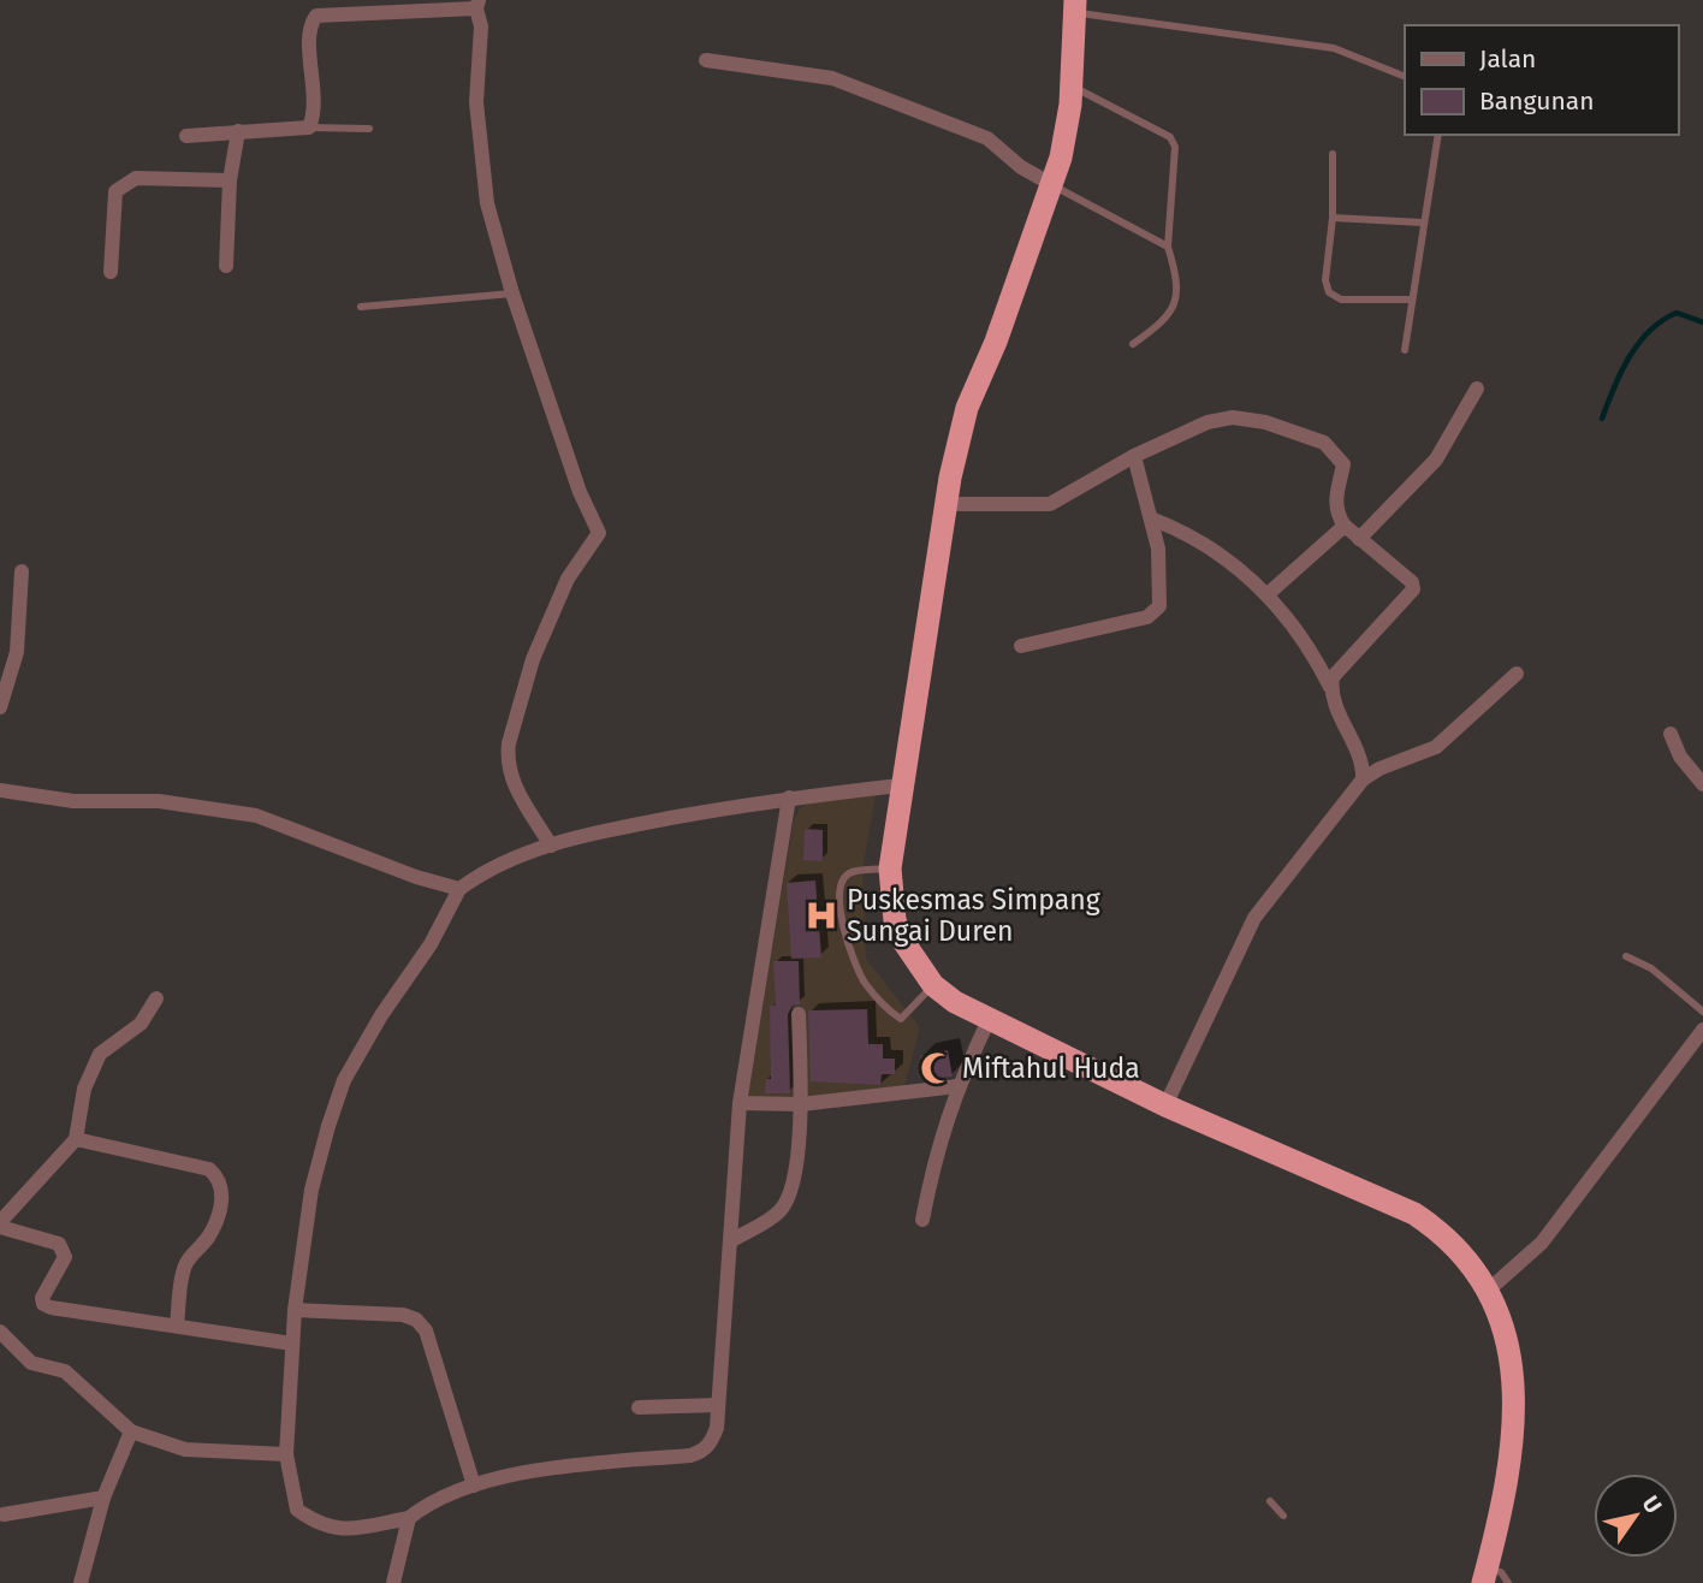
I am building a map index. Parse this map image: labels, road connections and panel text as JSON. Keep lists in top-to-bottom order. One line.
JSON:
{"places":{"hospital":["Puskesmas Simpang Sungai Duren"],"mosque":["Miftahul Huda"]},"legend":["Jalan","Bangunan"],"north":"top right"}
